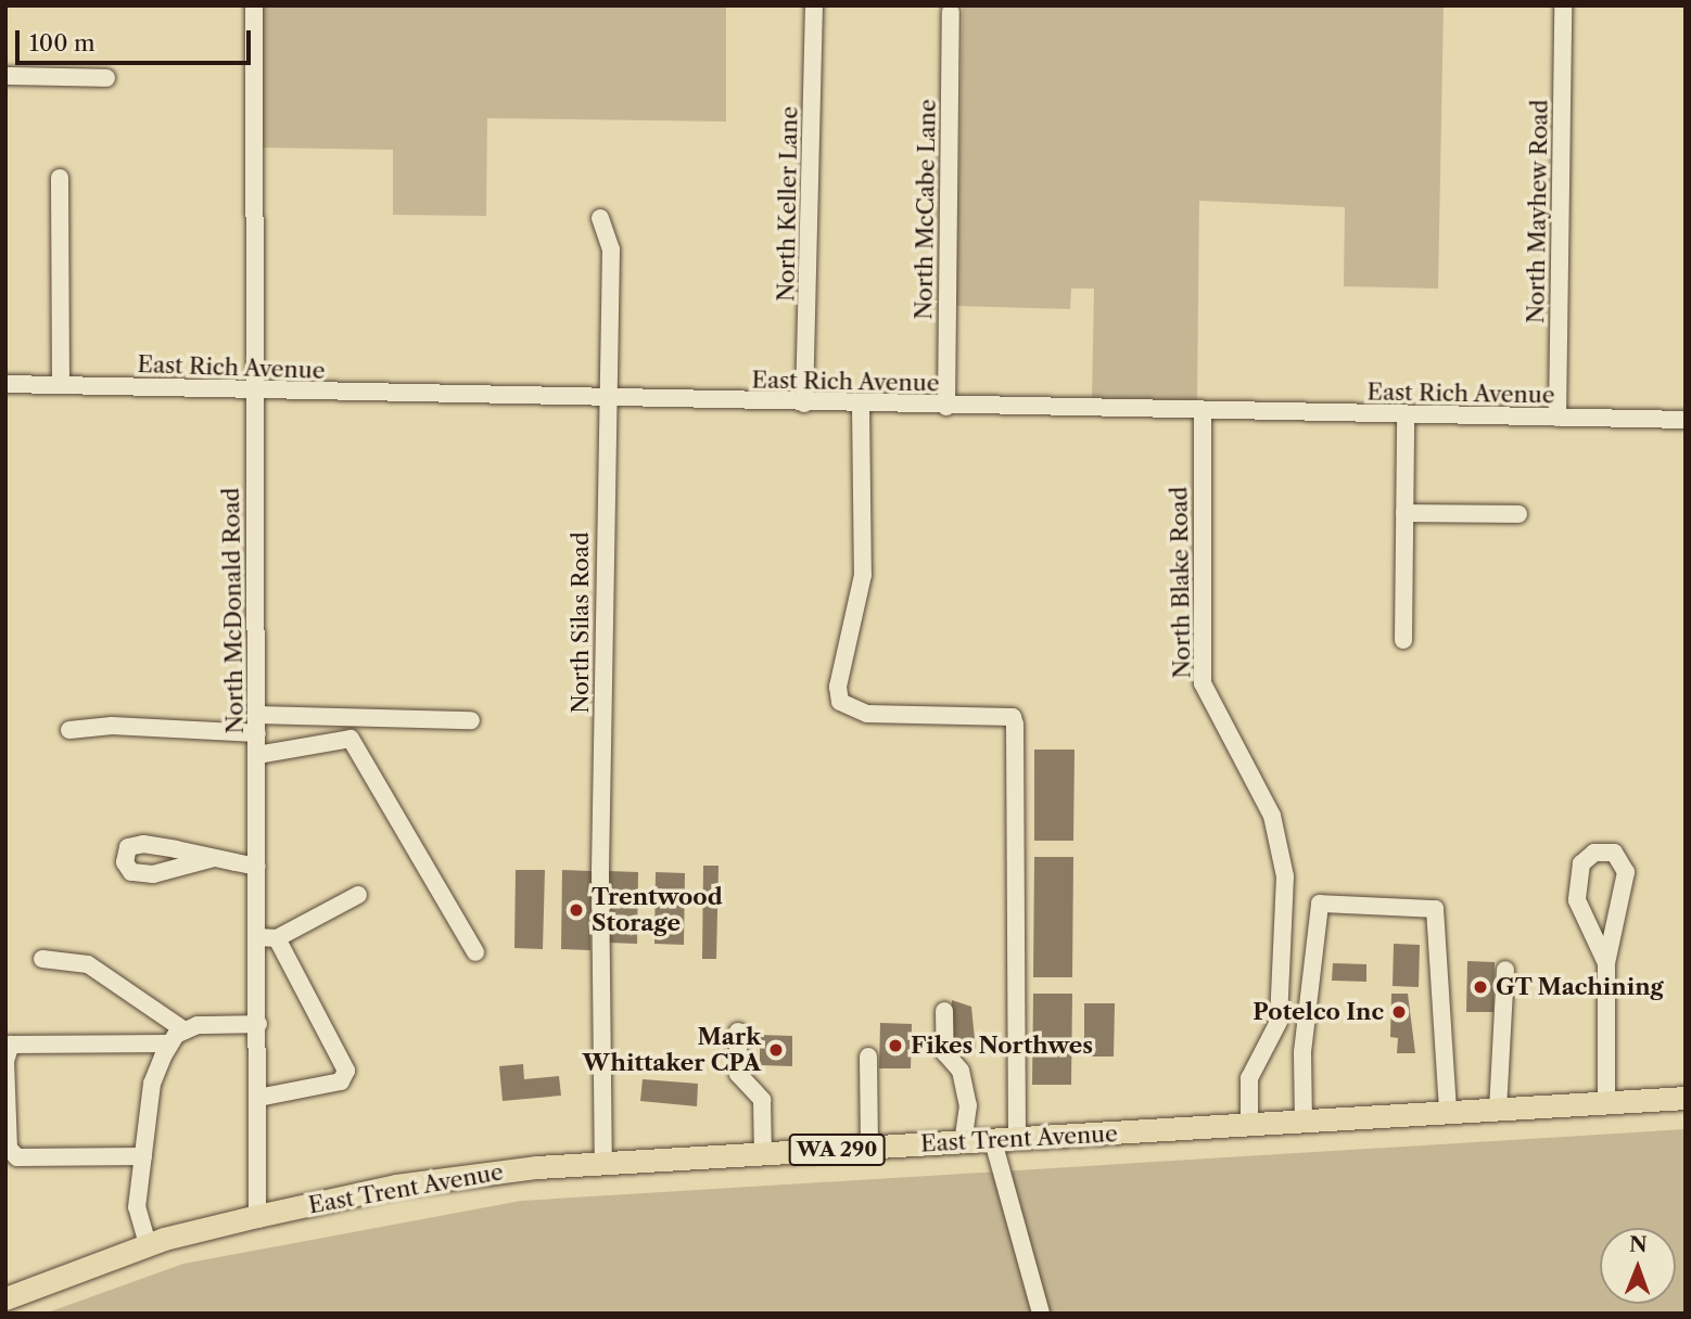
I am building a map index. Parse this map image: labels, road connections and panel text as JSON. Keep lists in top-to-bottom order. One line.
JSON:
{"streets":{"main road":["East Trent Avenue","WA 290"],"street":["North Keller Lane","North McCabe Lane","North Mayhew Road","East Rich Avenue","North Blake Road","North McDonald Road","North Silas Road"]},"crossings":[["North Keller Lane","East Rich Avenue"],["North McCabe Lane","East Rich Avenue"],["North Mayhew Road","East Rich Avenue"],["East Rich Avenue","North Blake Road"],["East Rich Avenue","North McDonald Road"],["East Rich Avenue","North Silas Road"],["North Blake Road","East Trent Avenue"],["North McDonald Road","East Trent Avenue"],["North Silas Road","East Trent Avenue"]],"places":["Trentwood Storage","GT Machining","Potelco Inc","Fikes Northwes","Mark Whittaker CPA"],"scale_bar":"100 m","north":"top"}
